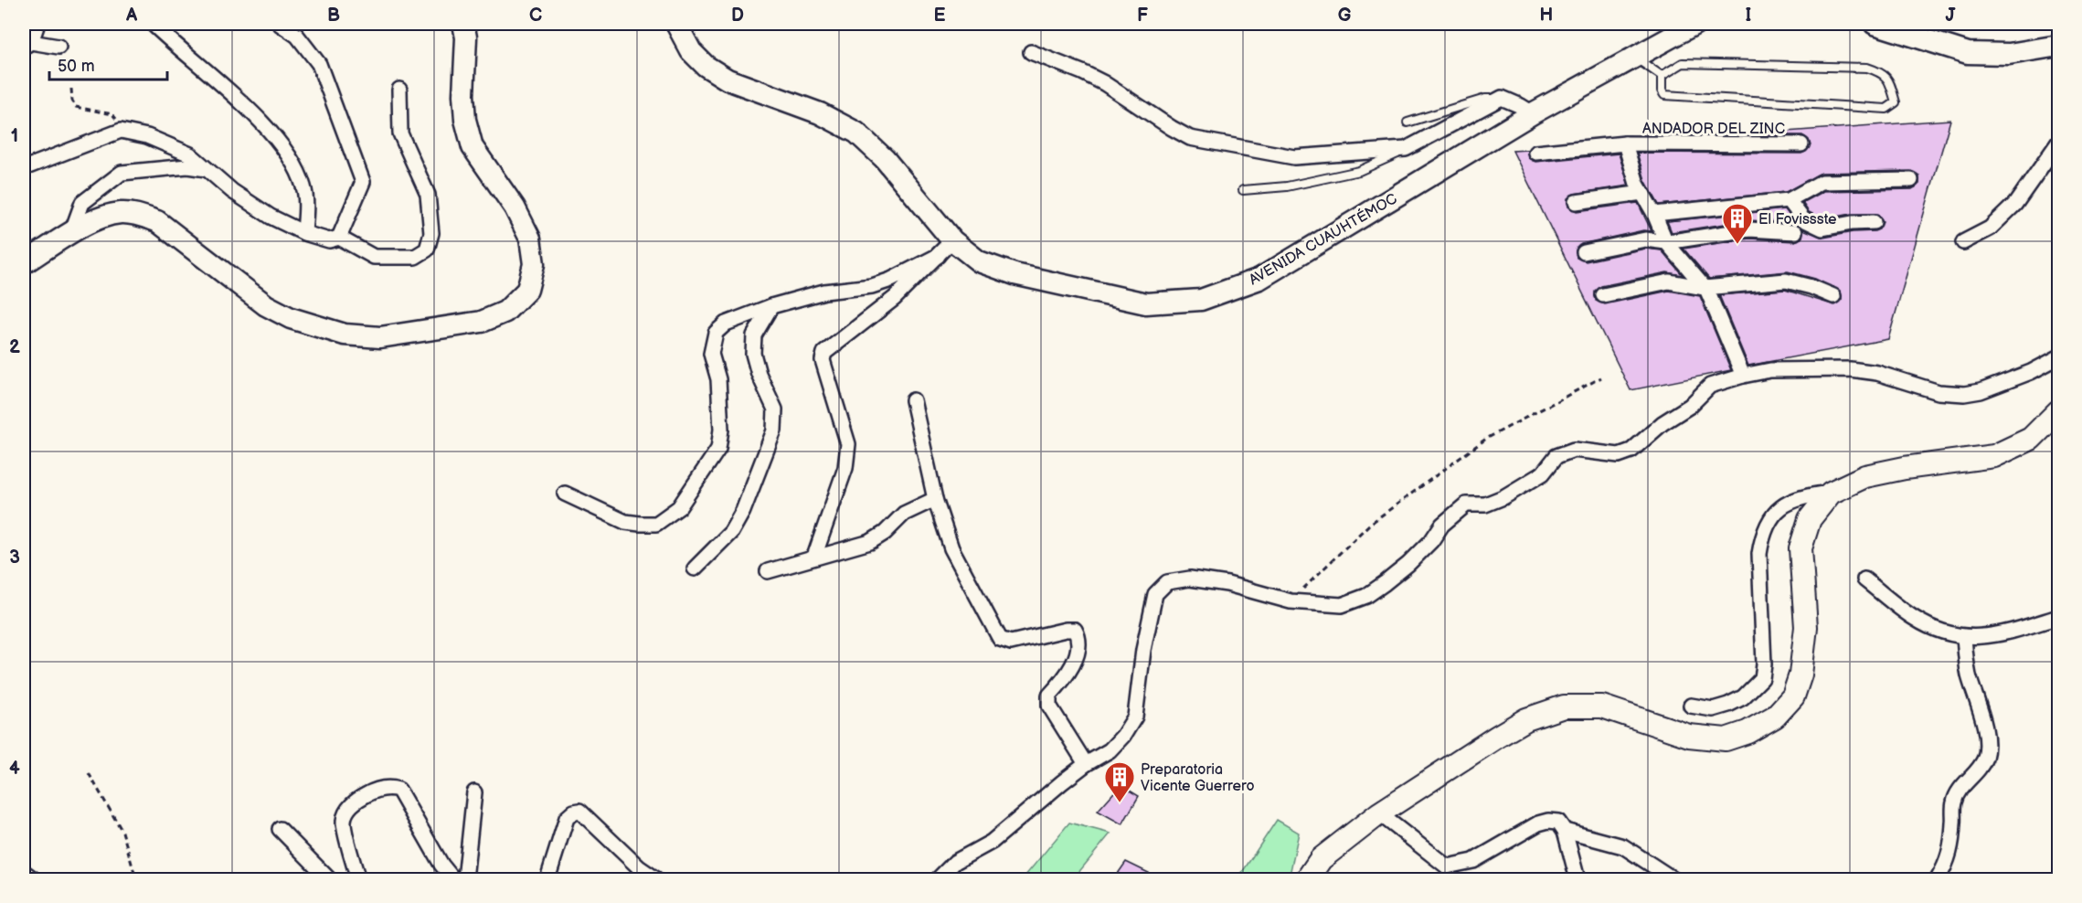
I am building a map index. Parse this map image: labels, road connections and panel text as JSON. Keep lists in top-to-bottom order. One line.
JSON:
{"streets":{"main road":["AVENIDA CUAUHTÉMOC"],"street":["ANDADOR DEL ZINC"]},"places":{"building":["El Fovissste","Preparatoria Vicente Guerrero"]},"scale_bar":"50 m","grid":{"columns":["A","B","C","D","E","F","G","H","I","J"],"rows":["1","2","3","4"]}}
